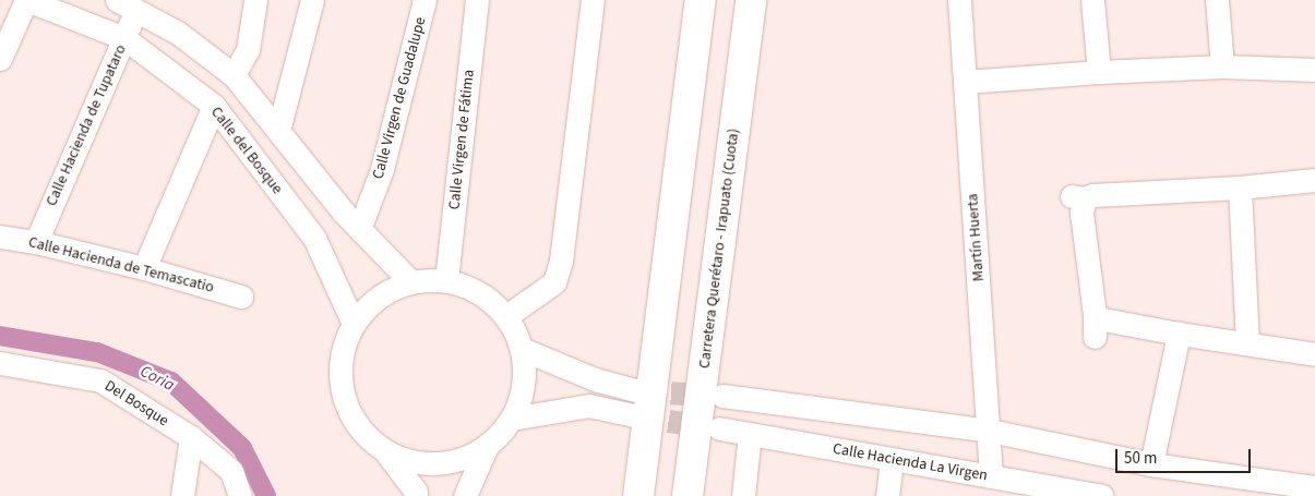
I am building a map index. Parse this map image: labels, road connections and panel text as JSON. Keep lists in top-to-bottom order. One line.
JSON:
{"streets":{"highway":["Carretera Querétaro - Irapuato (Cuota)"],"street":["Calle Virgen de Guadalupe","Calle Hacienda de Tupataro","Calle Virgen de Fátima","Calle del Bosque","Martín Huerta","Calle Hacienda de Temascatio","Del Bosque","Calle Hacienda La Virgen"]},"crossings":[["Calle Hacienda de Tupataro","Calle del Bosque"],["Calle Hacienda de Tupataro","Calle Hacienda de Temascatio"],["Calle Virgen de Fátima","Calle del Bosque"],["Martín Huerta","Calle Hacienda La Virgen"]],"water":["Coria"],"scale_bar":"50 m"}
